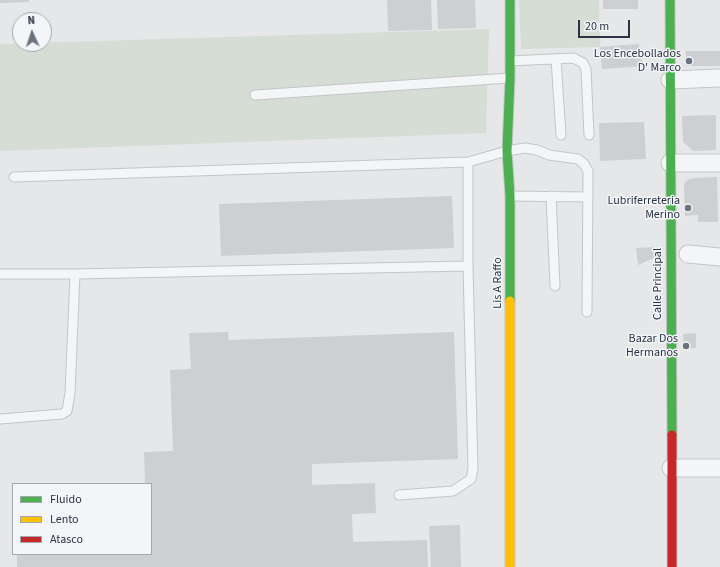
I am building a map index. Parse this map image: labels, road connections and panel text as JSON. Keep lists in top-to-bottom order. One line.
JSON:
{"streets":{"street":["Lis A Raffo","Calle Principal"]},"places":["Los Encebollados D' Marco","Lubriferreteria Merino","Bazar Dos Hermanos"],"legend":["Fluido","Lento","Atasco"],"scale_bar":"20 m","north":"top"}
